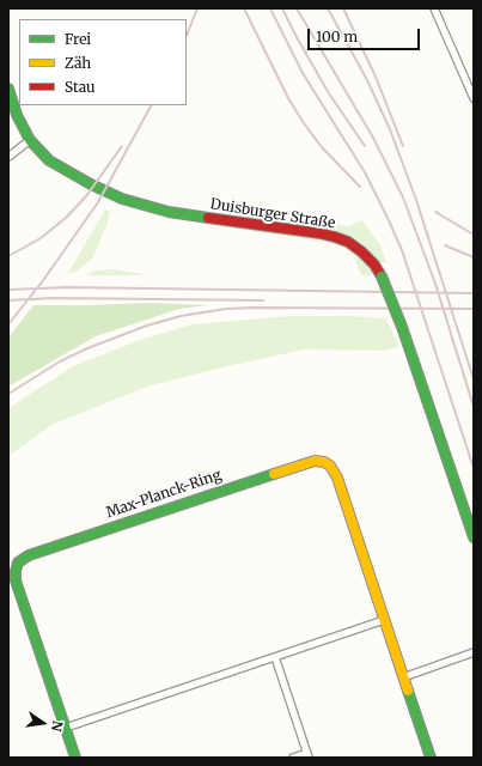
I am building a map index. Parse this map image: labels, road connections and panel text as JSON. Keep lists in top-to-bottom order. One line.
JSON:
{"streets":{"street":["Duisburger Straße","Max-Planck-Ring"]},"legend":["Frei","Zäh","Stau"],"scale_bar":"100 m","north":"right"}
